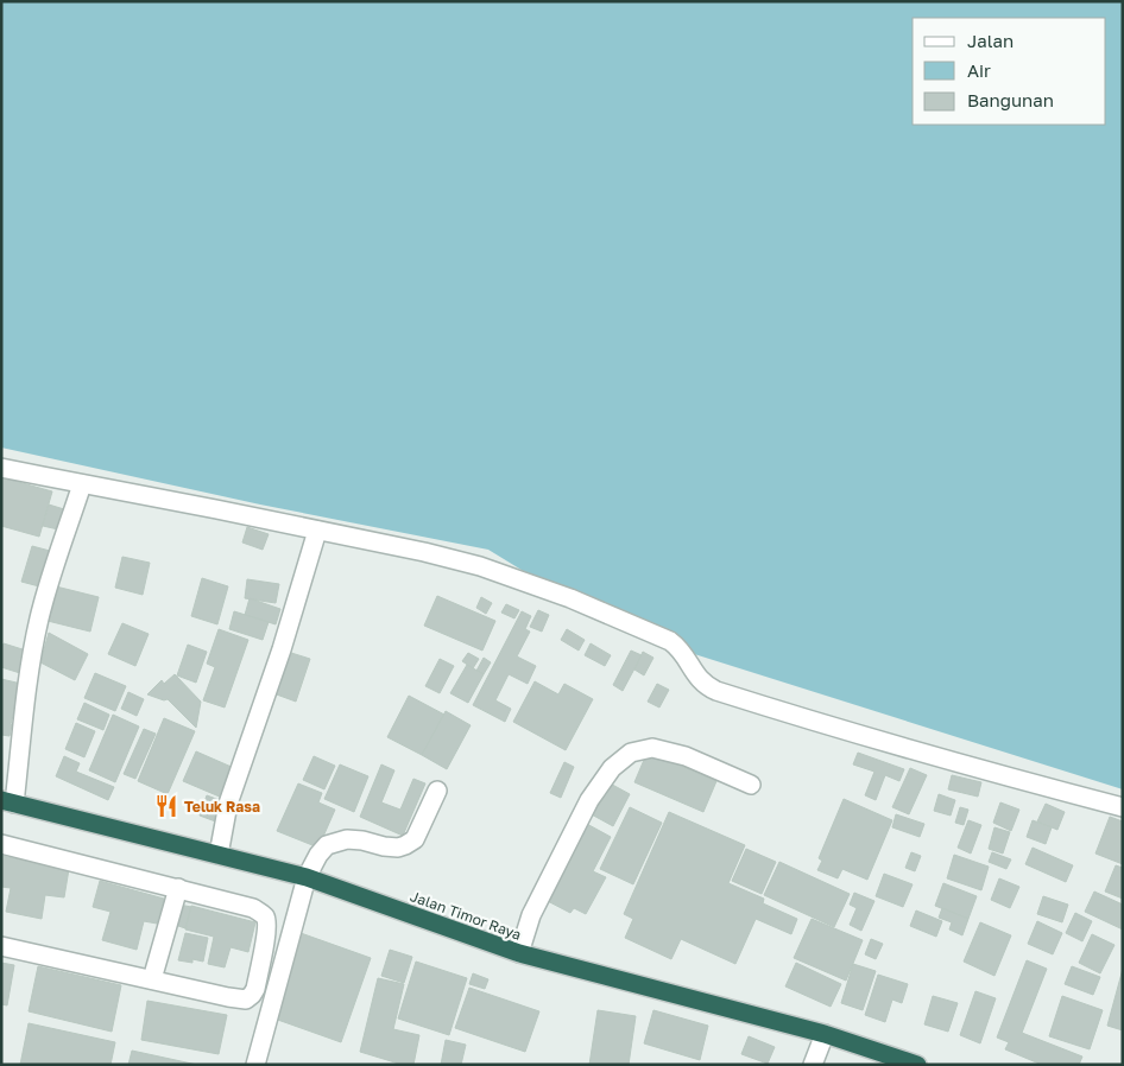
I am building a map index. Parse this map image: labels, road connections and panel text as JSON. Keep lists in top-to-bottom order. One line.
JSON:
{"streets":{"highway":["Jalan Timor Raya"]},"places":{"restaurant":["Teluk Rasa"]},"legend":["Jalan","Air","Bangunan"]}
